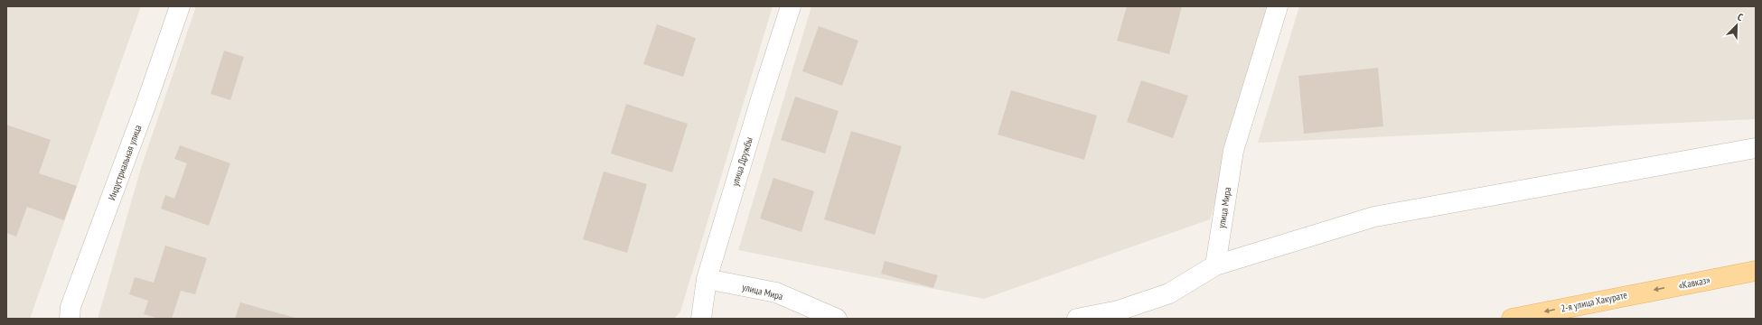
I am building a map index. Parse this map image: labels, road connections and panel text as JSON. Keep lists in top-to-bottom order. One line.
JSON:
{"streets":{"main road":["«Кавказ»","2-я улица Хакурате"],"street":["улица Дружбы","Индустриальная улица","улица Мира"]},"crossings":[["улица Дружбы","улица Мира"],["«Кавказ»","2-я улица Хакурате"]],"one_way":["«Кавказ»","2-я улица Хакурате"],"north":"top right"}
